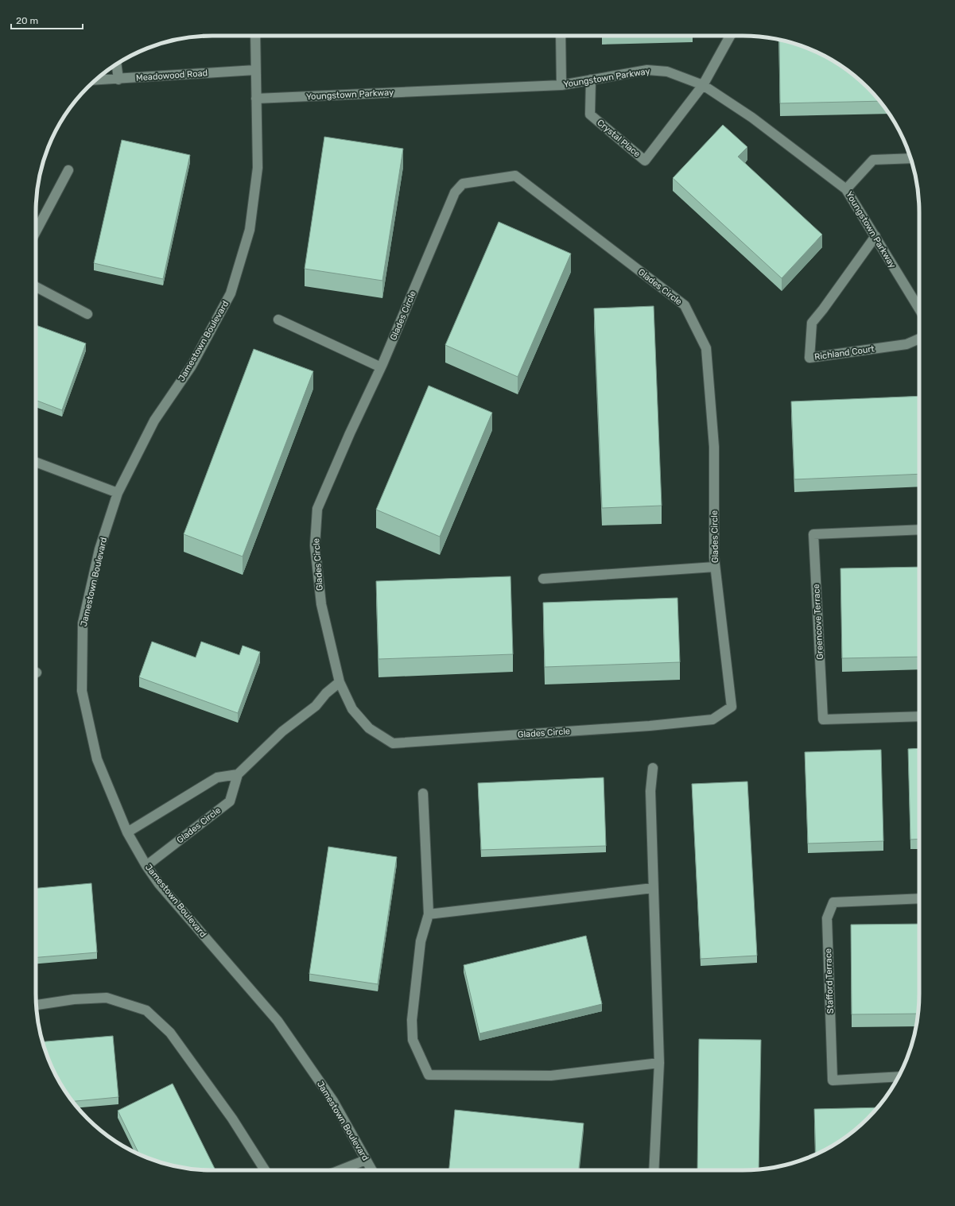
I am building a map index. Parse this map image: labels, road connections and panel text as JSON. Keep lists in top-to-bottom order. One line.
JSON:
{"streets":{"street":["Meadowood Road","Youngstown Parkway","Crystal Place","Glades Circle","Jamestown Boulevard","Richland Court","Greencove Terrace","Stafford Terrace"]},"crossings":[["Meadowood Road","Jamestown Boulevard"],["Youngstown Parkway","Crystal Place"],["Youngstown Parkway","Jamestown Boulevard"],["Youngstown Parkway","Richland Court"],["Glades Circle","Jamestown Boulevard"]],"scale_bar":"20 m"}
